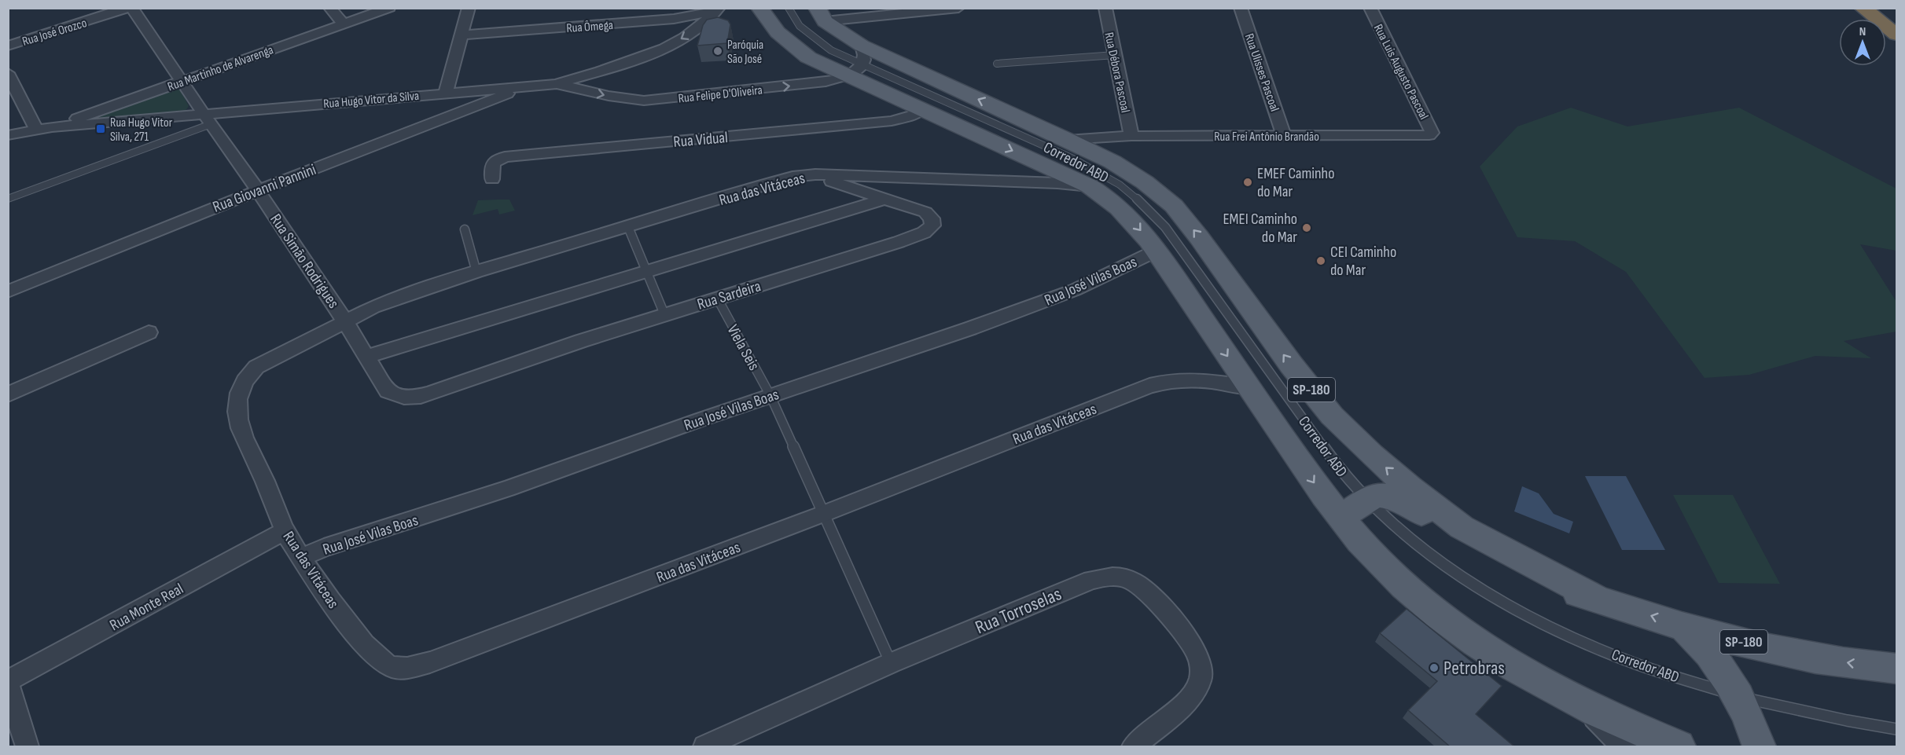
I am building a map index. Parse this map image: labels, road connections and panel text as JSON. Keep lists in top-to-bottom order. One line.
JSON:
{"streets":{"main road":["SP-180"],"street":["Rua Ômega","Rua José Orozco","Rua Martinho de Alvarenga","Rua Luis Augusto Pascoal","Rua Débora Pascoal","Rua Ulisses Pascoal","Rua Felipe D'Oliveira","Rua Hugo Vitor da Silva","Rua Frei Antônio Brandão","Rua Vidual","Rua Giovanni Pannini","Rua das Vitáceas","Rua Simão Rodrigues","Rua José Vilas Boas","Rua Sardeira","Rua Monte Real","Rua Torroselas"],"lane":["Corredor ABD","Viela Seis"]},"crossings":[["Rua Ômega","Rua Hugo Vitor da Silva"],["Rua Martinho de Alvarenga","Rua Hugo Vitor da Silva"],["Rua Martinho de Alvarenga","Rua Simão Rodrigues"],["Rua Luis Augusto Pascoal","Rua Frei Antônio Brandão"],["Rua Débora Pascoal","Rua Frei Antônio Brandão"],["Rua Ulisses Pascoal","Rua Frei Antônio Brandão"],["Rua Felipe D'Oliveira","Rua Hugo Vitor da Silva"],["Rua Felipe D'Oliveira","Corredor ABD"],["Rua Felipe D'Oliveira","SP-180"],["Rua Hugo Vitor da Silva","Rua Giovanni Pannini"],["Rua Hugo Vitor da Silva","Rua Simão Rodrigues"],["Rua Frei Antônio Brandão","SP-180"],["Corredor ABD","SP-180"],["Rua Giovanni Pannini","Rua Simão Rodrigues"],["Rua das Vitáceas","Rua Simão Rodrigues"],["Rua das Vitáceas","Rua José Vilas Boas"],["Rua das Vitáceas","Rua Sardeira"],["Rua das Vitáceas","Viela Seis"],["Rua das Vitáceas","Rua Monte Real"],["Rua Simão Rodrigues","Rua Sardeira"],["Rua José Vilas Boas","Viela Seis"],["Rua Sardeira","Viela Seis"],["Viela Seis","Rua Torroselas"]],"places":{"other":["Paróquia São José","EMEF Caminho do Mar","EMEI Caminho do Mar","CEI Caminho do Mar","Petrobras"],"transit":["Rua Hugo Vitor Silva, 271"]},"north":"top"}
